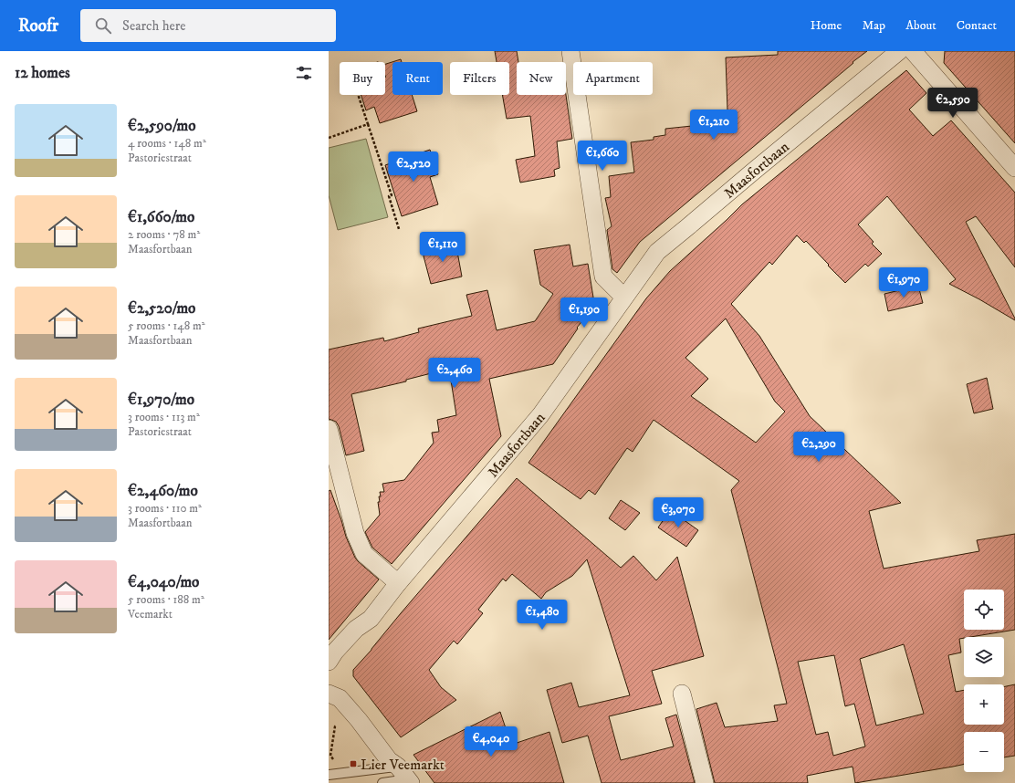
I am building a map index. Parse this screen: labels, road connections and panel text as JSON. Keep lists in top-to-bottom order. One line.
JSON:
{"streets":{"street":["Maasfortbaan"]},"places":{"transit":["Lier Veemarkt"]},"page":{"header":"Roofr","search":"Search here","nav":["Home","Map","About","Contact"],"heading":"12 homes","chip":["Buy","Rent","Filters","New","Apartment"],"price":["€2,590","€1,210","€1,660","€2,520","€1,110","€1,970","€1,190","€2,460","€2,290","€3,070","€1,480","€4,040"],"list":[{"name":"€2,590/mo","note":"4 rooms · 148 m² · Pastoriestraat"},{"name":"€1,660/mo","note":"2 rooms · 78 m² · Maasfortbaan"},{"name":"€2,520/mo","note":"5 rooms · 148 m² · Maasfortbaan"},{"name":"€1,970/mo","note":"3 rooms · 113 m² · Pastoriestraat"},{"name":"€2,460/mo","note":"3 rooms · 110 m² · Maasfortbaan"},{"name":"€4,040/mo","note":"5 rooms · 188 m² · Veemarkt"}],"map_buttons":["+","−"]}}
